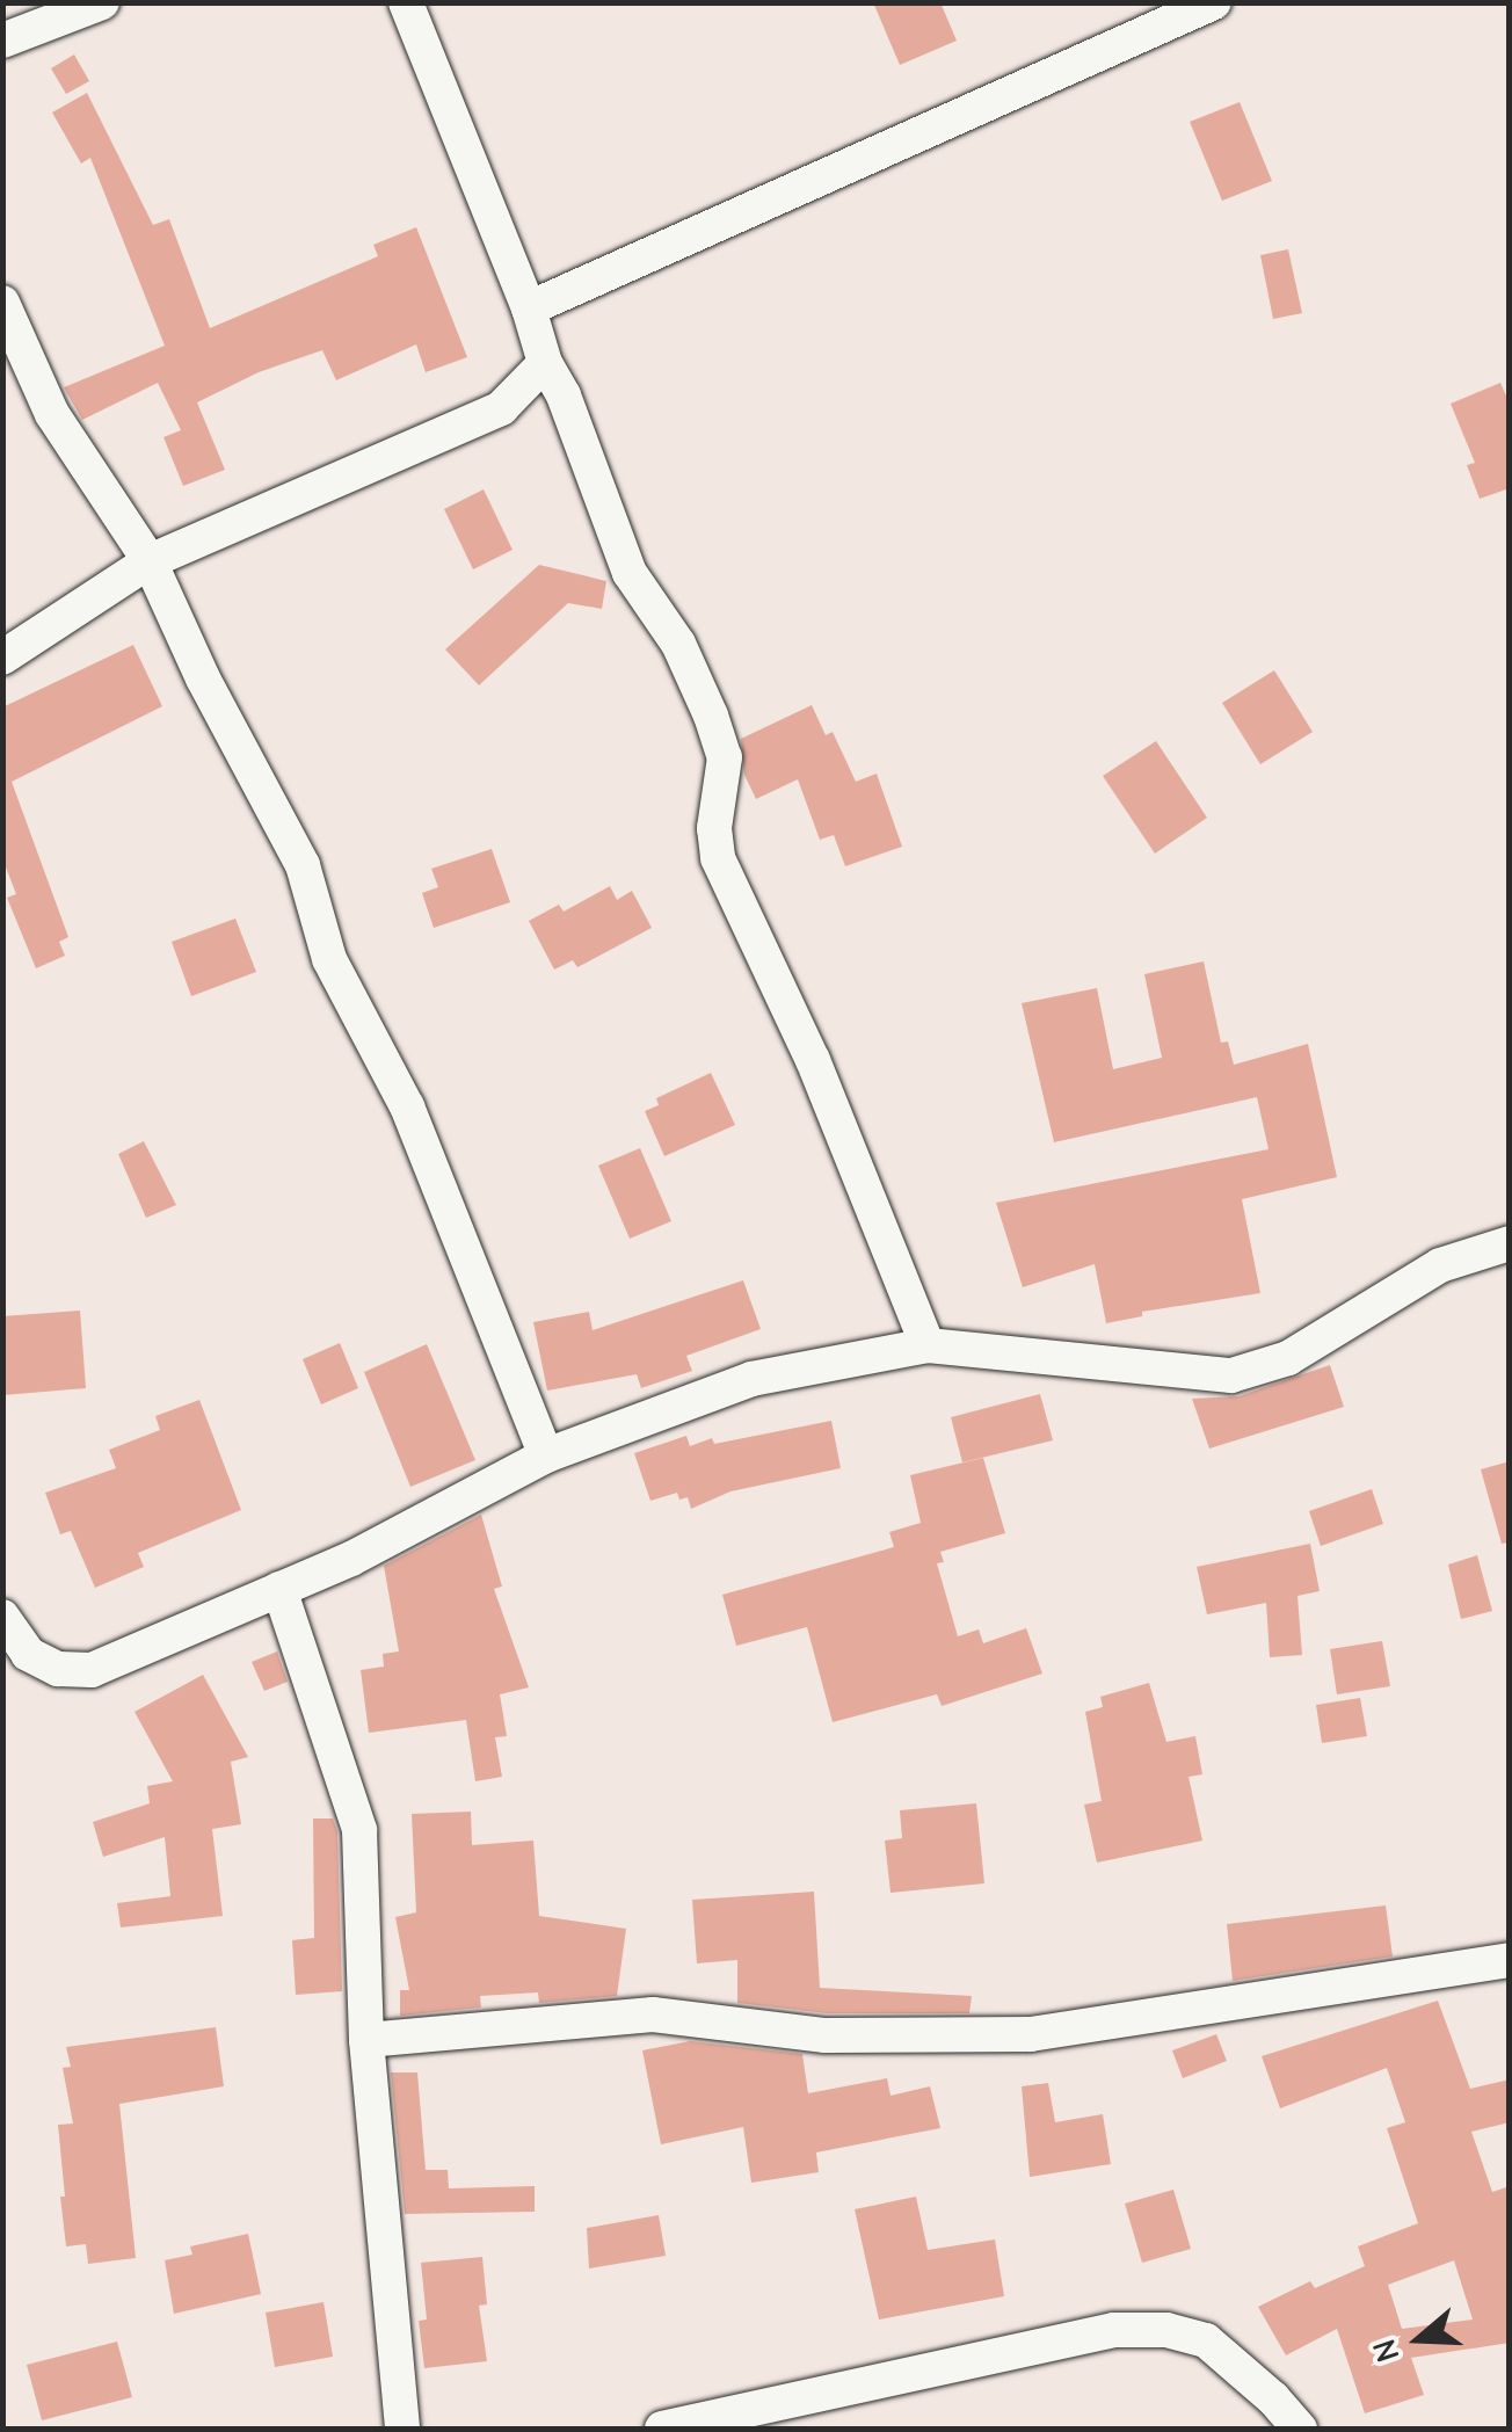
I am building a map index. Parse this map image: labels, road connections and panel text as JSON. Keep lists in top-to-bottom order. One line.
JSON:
{"north":"left"}
